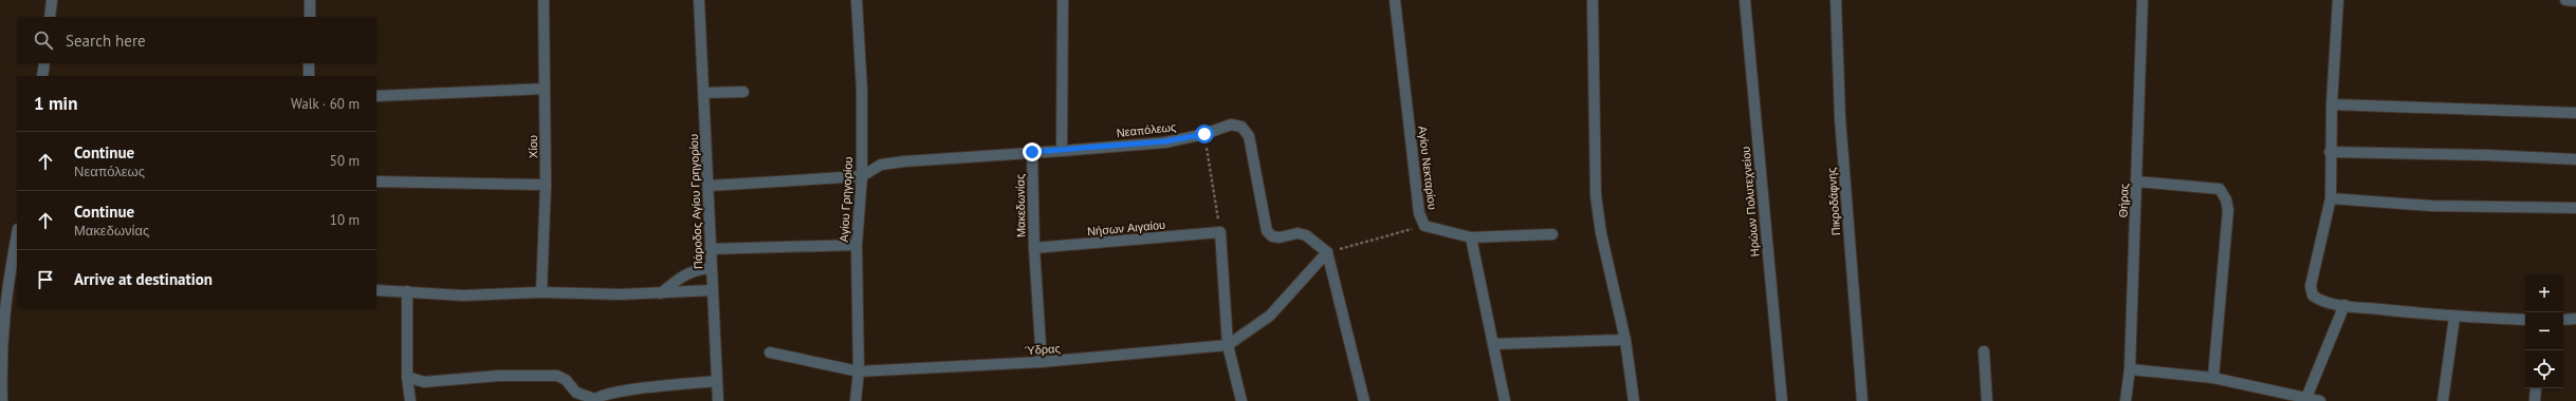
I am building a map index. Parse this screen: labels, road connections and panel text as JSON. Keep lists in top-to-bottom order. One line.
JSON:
{"streets":{"street":["Νεαπόλεως","Χίου","Αγίου Νεκταρίου","Αγίου Γρηγορίου","Θήρας","Πάροδος Αγίου Γρηγορίου","Ηρώων Πολυτεχνείου","Πικροδάφνης","Μακεδωνίας","Νήσων Αιγαίου","Ύδρας"]},"crossings":[["Αγίου Γρηγορίου","Ύδρας"],["Μακεδωνίας","Νήσων Αιγαίου"],["Μακεδωνίας","Ύδρας"]],"page":{"search":"Search here","heading":["1 min","Walk · 60 m"],"list":[["Continue","Νεαπόλεως","50 m"],["Continue","Μακεδωνίας","10 m"],"Arrive at destination"],"map_buttons":["+","−"]}}
